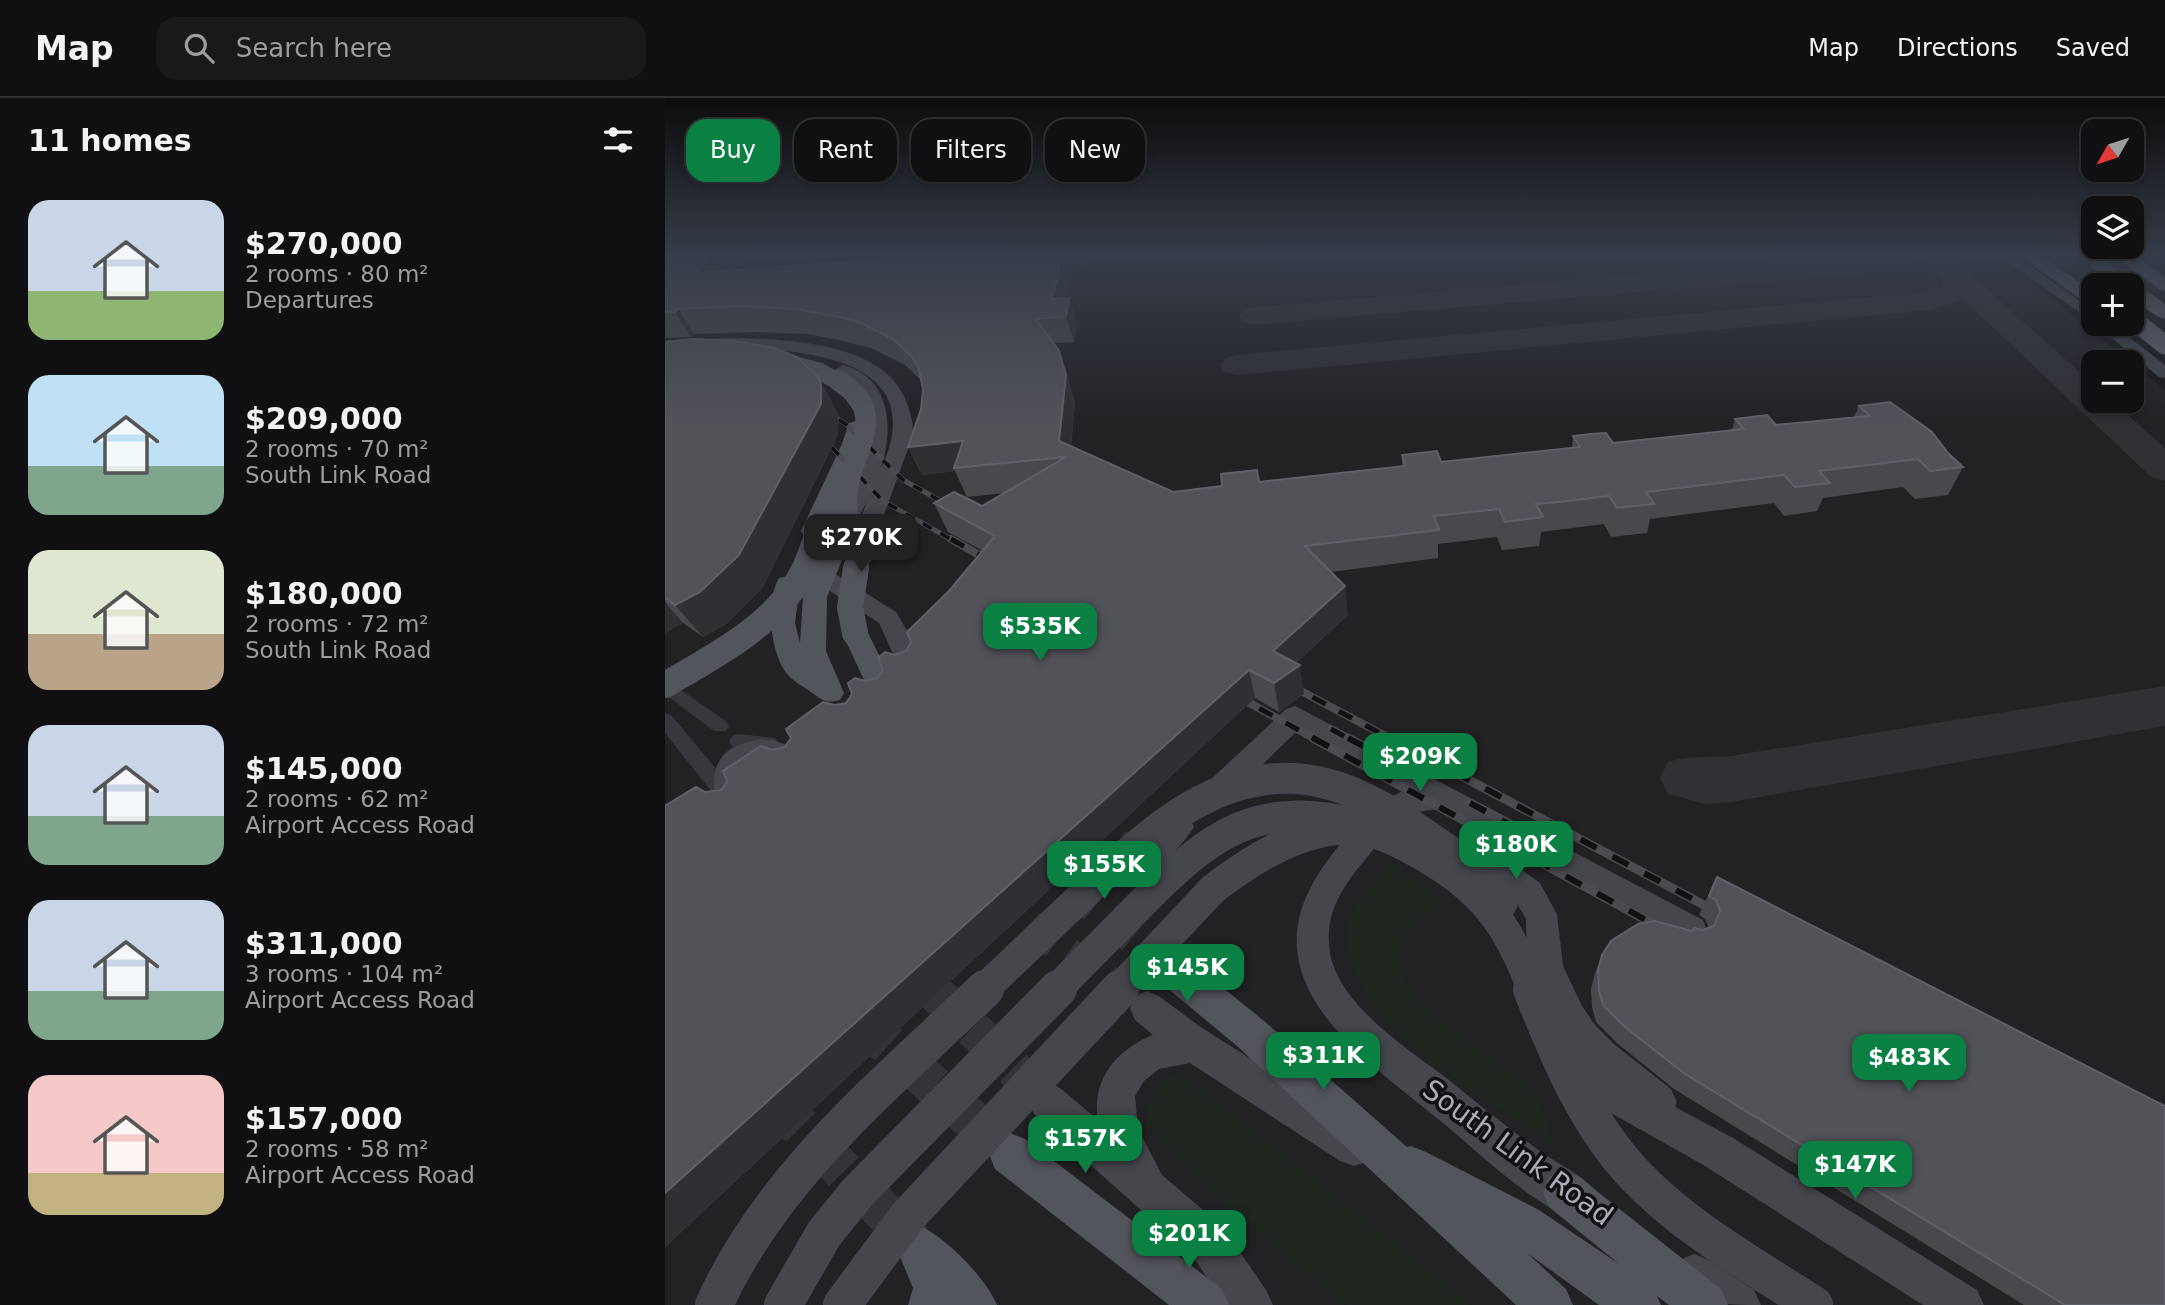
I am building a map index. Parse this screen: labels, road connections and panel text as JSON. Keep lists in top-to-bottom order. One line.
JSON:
{"streets":{"main road":["South Link Road"]},"north":"bottom left","page":{"header":"Map","search":"Search here","nav":["Map","Directions","Saved"],"heading":"11 homes","map_buttons":["+","−"],"chip":["Buy","Rent","Filters","New"],"list":[{"name":"$270,000","note":"2 rooms · 80 m² · Departures"},{"name":"$209,000","note":"2 rooms · 70 m² · South Link Road"},{"name":"$180,000","note":"2 rooms · 72 m² · South Link Road"},{"name":"$145,000","note":"2 rooms · 62 m² · Airport Access Road"},{"name":"$311,000","note":"3 rooms · 104 m² · Airport Access Road"},{"name":"$157,000","note":"2 rooms · 58 m² · Airport Access Road"}],"price":["$270K","$535K","$209K","$180K","$155K","$145K","$311K","$483K","$157K","$147K","$201K"]}}
